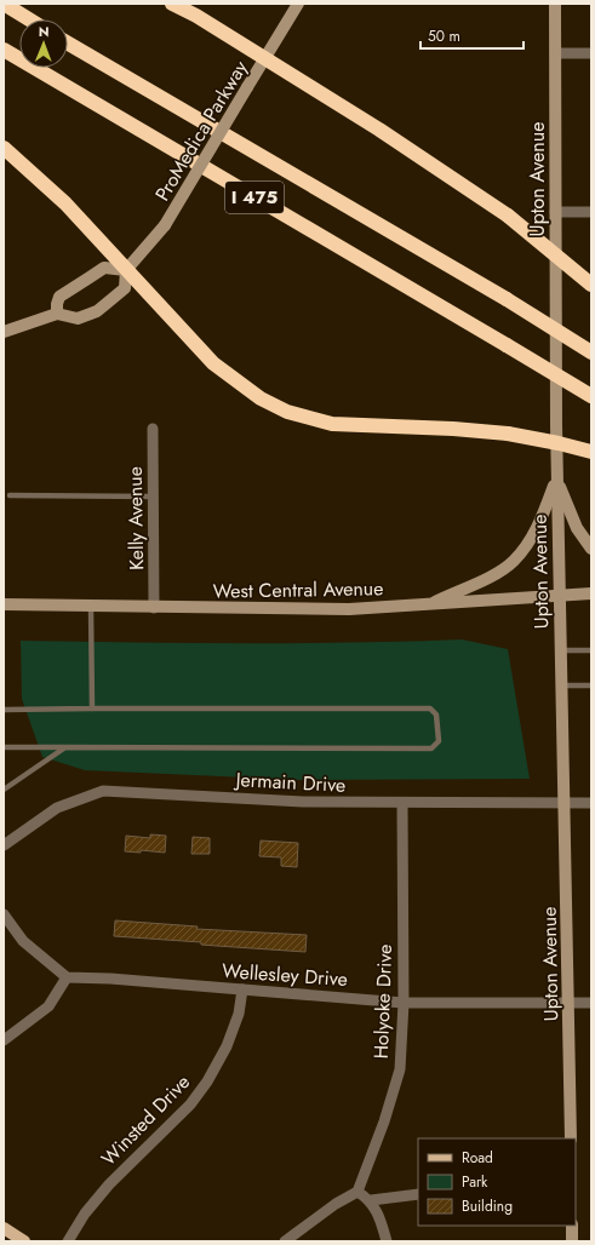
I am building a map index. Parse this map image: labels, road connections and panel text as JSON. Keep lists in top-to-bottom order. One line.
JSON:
{"streets":{"highway":["I 475"],"main road":["ProMedica Parkway","Upton Avenue","West Central Avenue"],"street":["Kelly Avenue","Jermain Drive","Wellesley Drive","Holyoke Drive","Winsted Drive"]},"crossings":[["Upton Avenue","West Central Avenue"],["Upton Avenue","Jermain Drive"],["Upton Avenue","Wellesley Drive"],["Kelly Avenue","West Central Avenue"],["Jermain Drive","Holyoke Drive"],["Wellesley Drive","Holyoke Drive"],["Wellesley Drive","Winsted Drive"]],"legend":["Road","Park","Building"],"scale_bar":"50 m","north":"top"}
